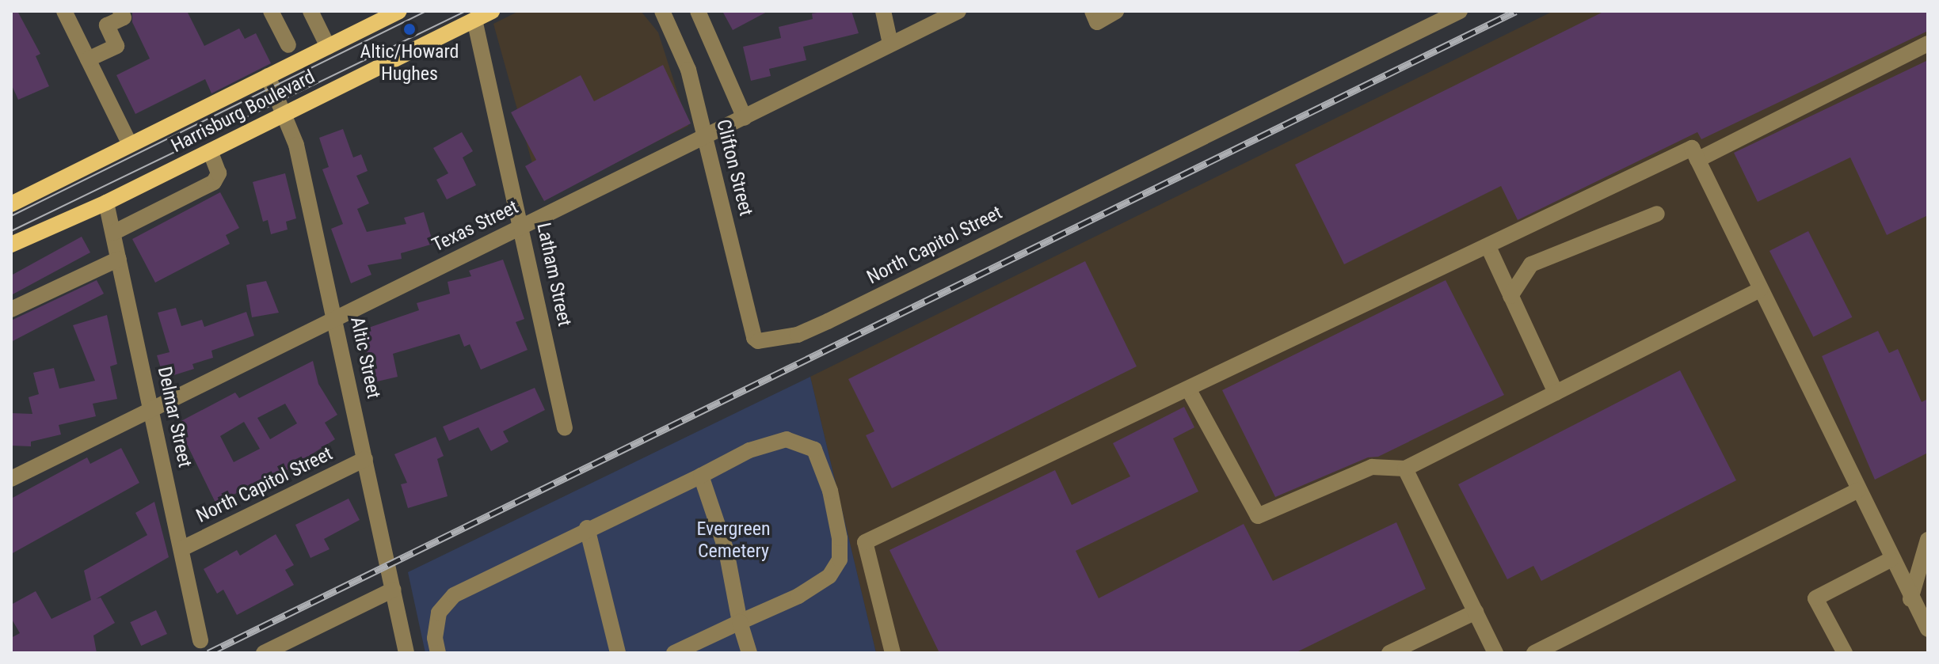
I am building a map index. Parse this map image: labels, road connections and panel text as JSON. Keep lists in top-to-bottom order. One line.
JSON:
{"streets":{"main road":["Harrisburg Boulevard"],"street":["Clifton Street","Texas Street","North Capitol Street","Latham Street","Altic Street","Delmar Street"]},"crossings":[["Harrisburg Boulevard","Latham Street"],["Harrisburg Boulevard","Altic Street"],["Harrisburg Boulevard","Delmar Street"],["Clifton Street","Texas Street"],["Clifton Street","North Capitol Street"],["Texas Street","Latham Street"],["Texas Street","Altic Street"],["Texas Street","Delmar Street"],["North Capitol Street","Altic Street"],["North Capitol Street","Delmar Street"]],"parks":["Evergreen Cemetery"],"places":["Altic/Howard Hughes"]}
